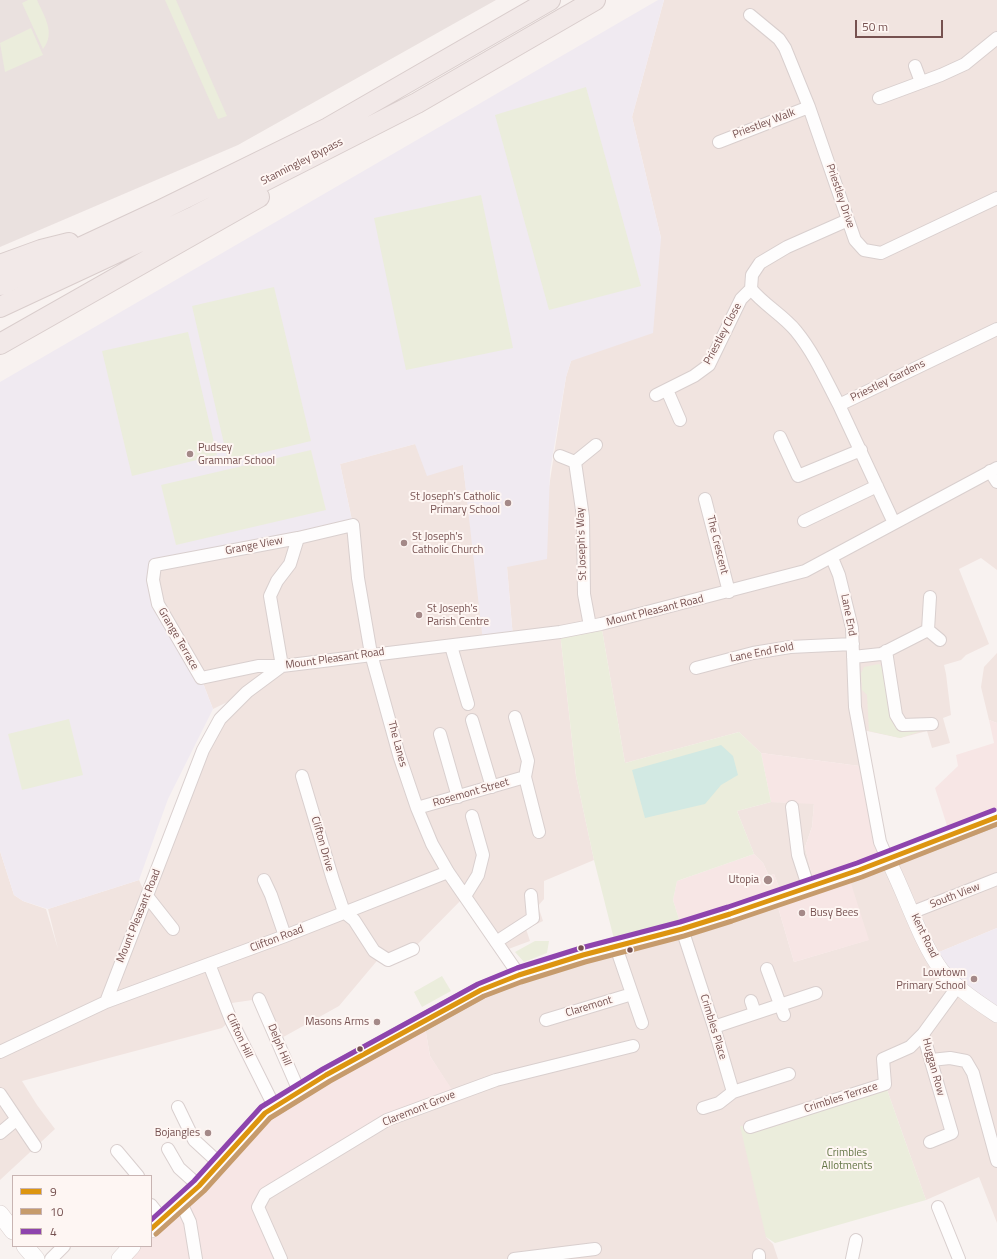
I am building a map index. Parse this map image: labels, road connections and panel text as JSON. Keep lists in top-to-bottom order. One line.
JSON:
{"streets":{"highway":["Stanningley Bypass"],"street":["Priestley Walk","Priestley Drive","Priestley Close","Priestley Gardens","St Joseph's Way","The Crescent","Grange View","Mount Pleasant Road","Lane End","Grange Terrace","Lane End Fold","The Lanes","Rosemont Street","Clifton Drive","South View","Kent Road","Clifton Road","Claremont","Crimbles Place","Clifton Hill","Delph Hill","Huggan Row","Crimbles Terrace","Claremont Grove"]},"crossings":[["Priestley Walk","Priestley Drive"],["Priestley Drive","Priestley Close"],["St Joseph's Way","Mount Pleasant Road"],["The Crescent","Mount Pleasant Road"],["Grange View","Grange Terrace"],["Grange View","The Lanes"],["Mount Pleasant Road","Lane End"],["Mount Pleasant Road","Grange Terrace"],["Mount Pleasant Road","The Lanes"],["Mount Pleasant Road","Clifton Road"],["Lane End","Lane End Fold"],["Lane End","Kent Road"],["The Lanes","Rosemont Street"],["The Lanes","Clifton Road"],["Clifton Drive","Clifton Road"],["South View","Kent Road"],["Kent Road","Huggan Row"],["Clifton Road","Clifton Hill"],["Huggan Row","Crimbles Terrace"]],"parks":["Crimbles Allotments"],"places":["Pudsey Grammar School","St Joseph's Catholic Primary School","St Joseph's Catholic Church","St Joseph's Parish Centre","Utopia","Busy Bees","Lowtown Primary School","Masons Arms","Bojangles"],"lines":["transit line 4","transit line 9","transit line 10"],"legend":["9","10","4"],"scale_bar":"50 m"}
